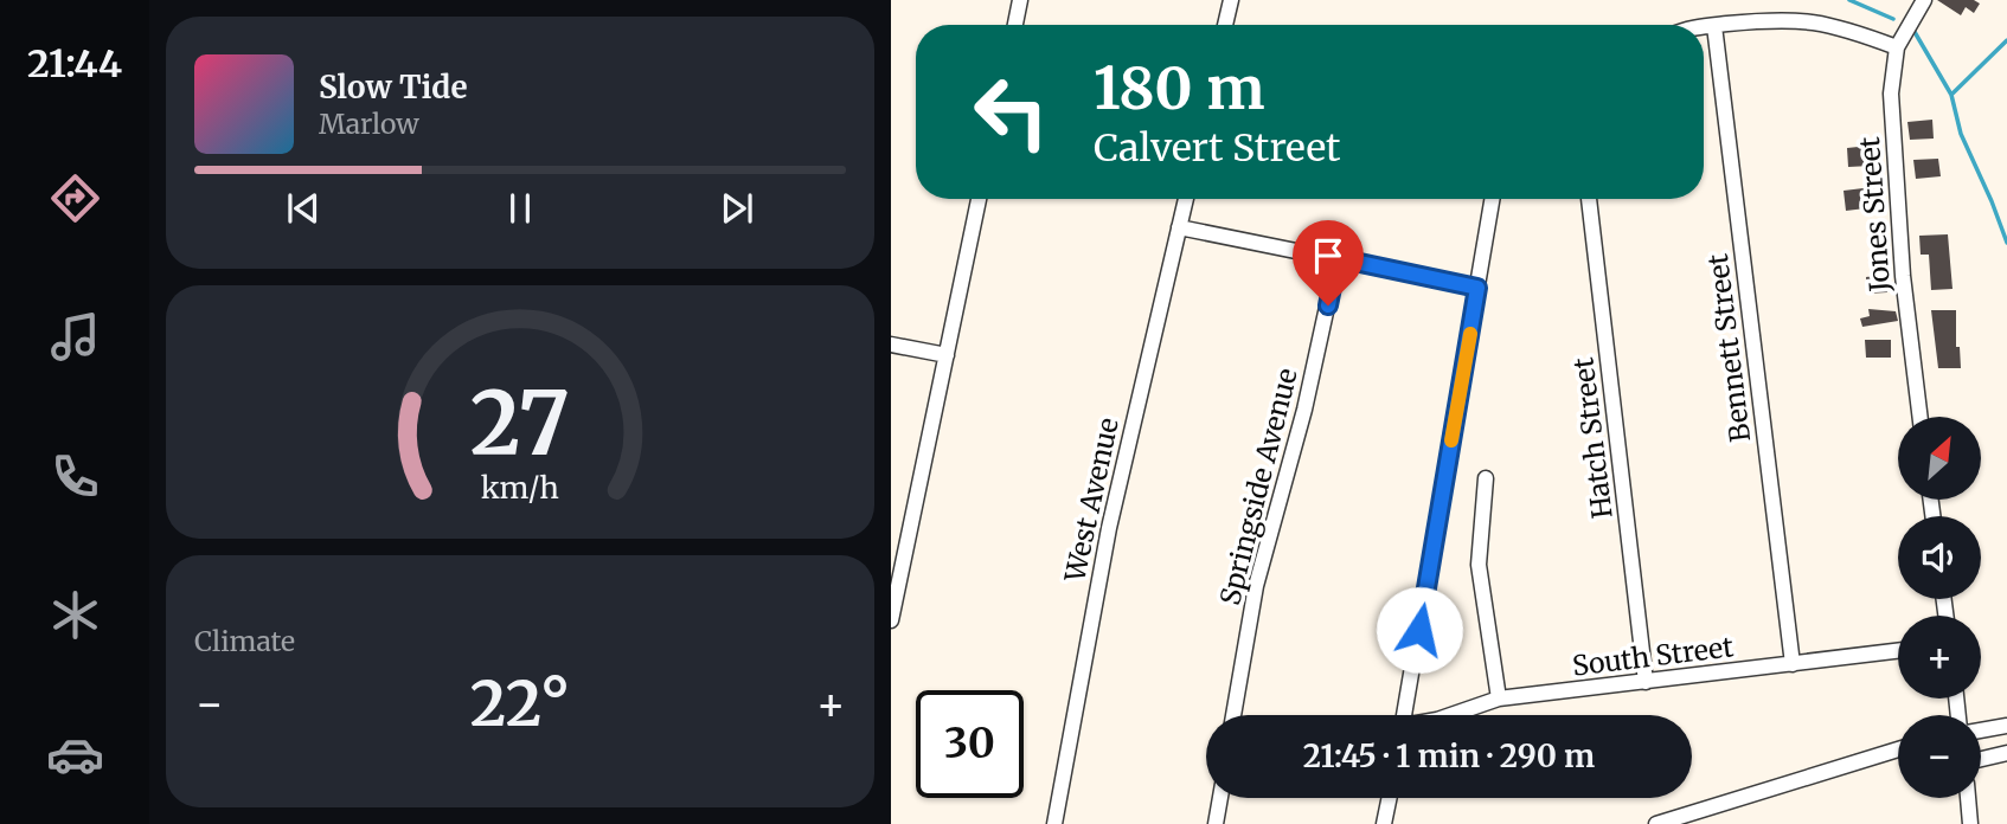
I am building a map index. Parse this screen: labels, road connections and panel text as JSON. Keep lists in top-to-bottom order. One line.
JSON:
{"streets":{"street":["Jones Street","Bennett Street","Hatch Street","Springside Avenue","West Avenue","South Street"]},"crossings":[["Bennett Street","South Street"],["Hatch Street","South Street"]],"north":"top right","page":{"tabs":"21:44","turn":["180 m","Calvert Street"],"song":["Slow Tide","Marlow"],"map_buttons":["+","−"],"tile":"Climate","heat":["−","22°","+"],"limit":"30","trip":"21:45 · 1 min · 290 m","gauge":["27","km/h"]}}
